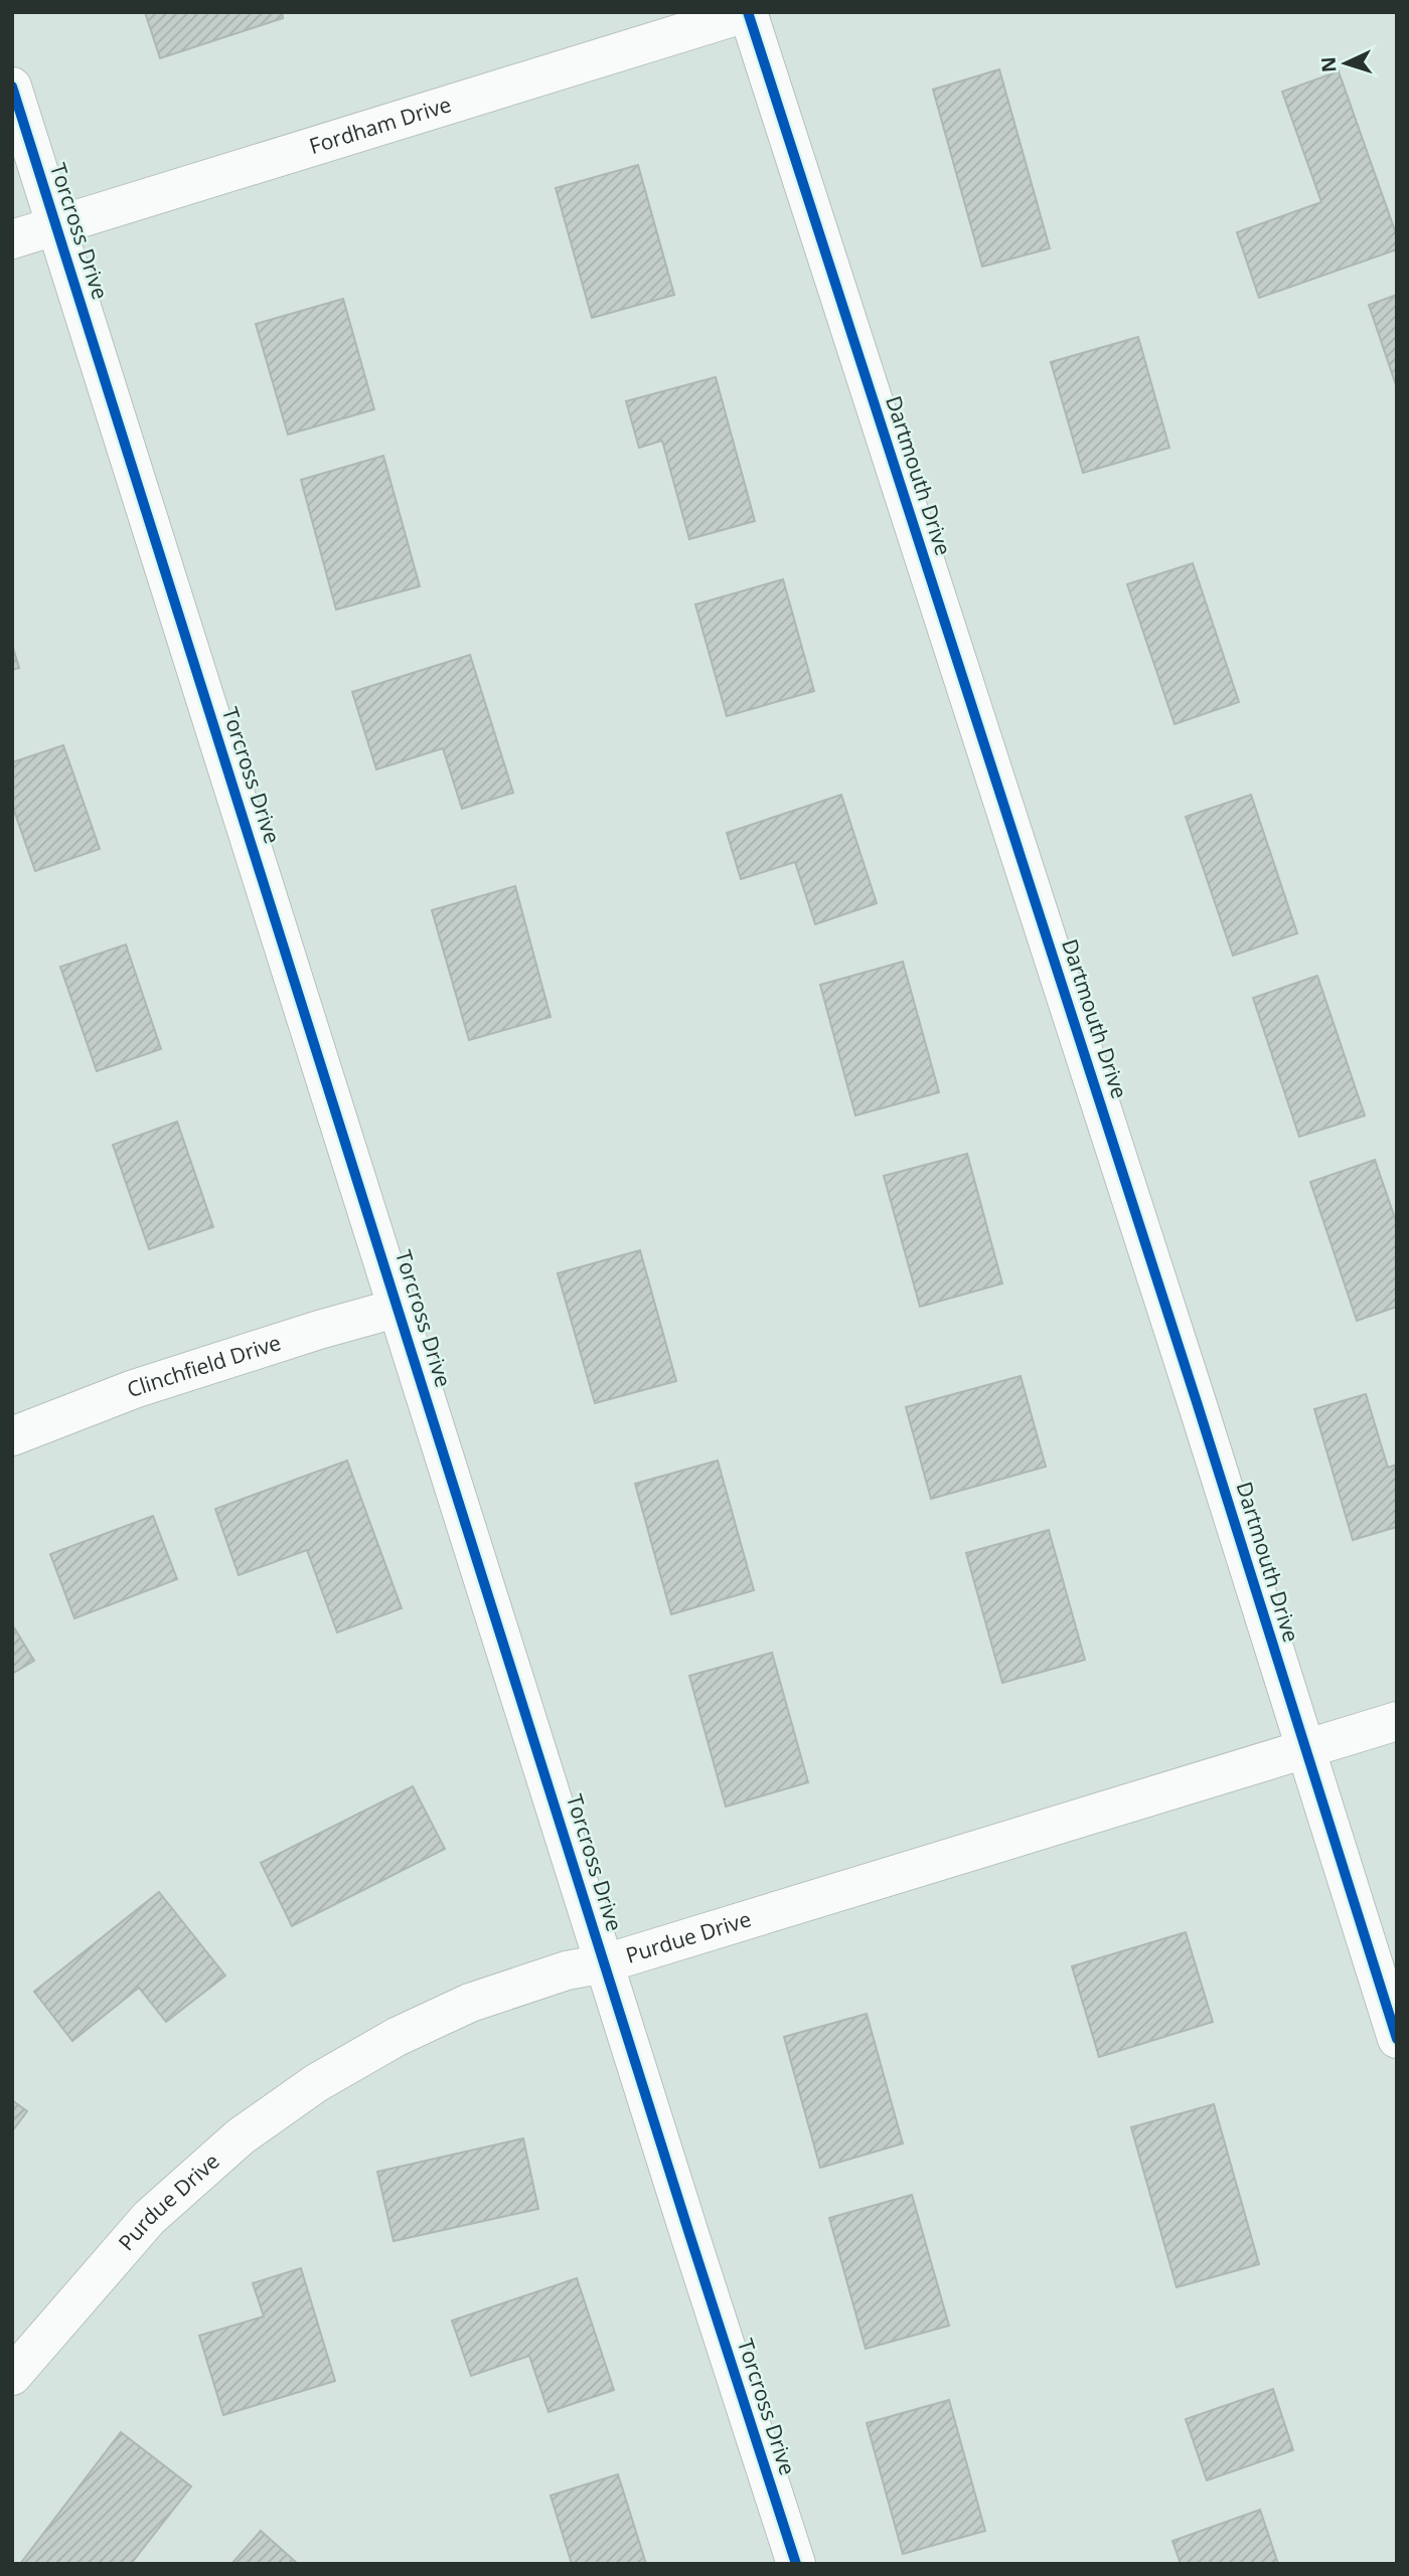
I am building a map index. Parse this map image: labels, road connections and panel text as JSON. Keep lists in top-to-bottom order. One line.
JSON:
{"streets":{"street":["Fordham Drive","Torcross Drive","Dartmouth Drive","Clinchfield Drive","Purdue Drive"]},"crossings":[["Fordham Drive","Torcross Drive"],["Fordham Drive","Dartmouth Drive"],["Torcross Drive","Clinchfield Drive"],["Torcross Drive","Purdue Drive"],["Dartmouth Drive","Purdue Drive"]],"north":"left"}
